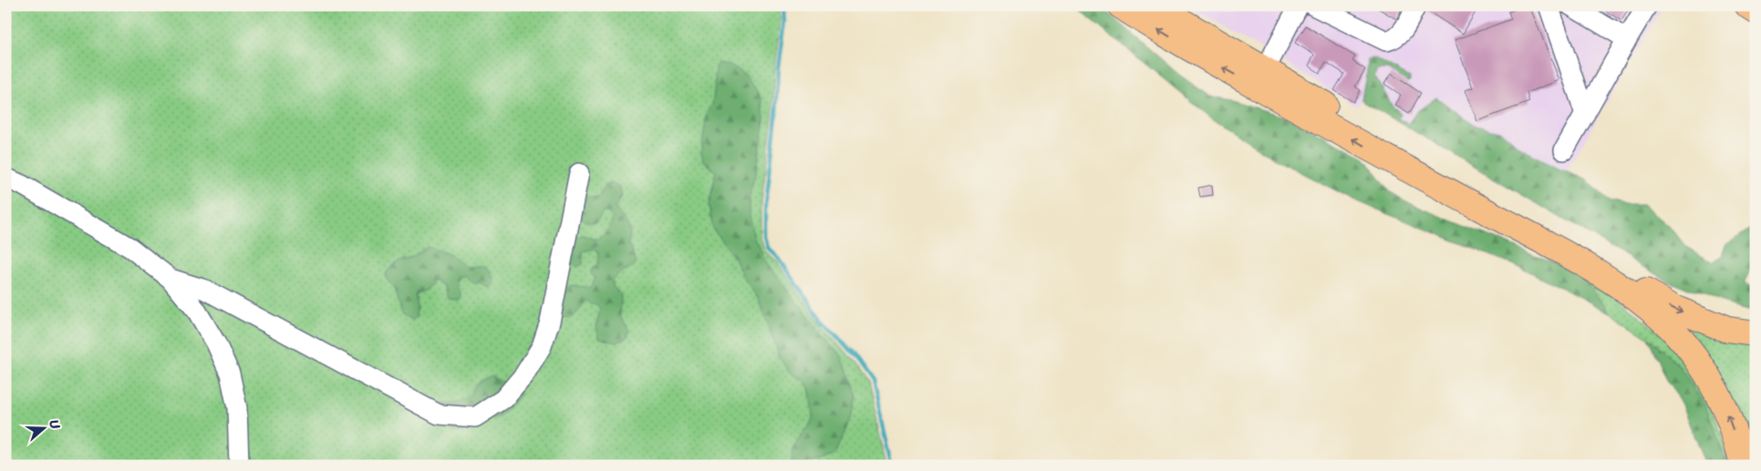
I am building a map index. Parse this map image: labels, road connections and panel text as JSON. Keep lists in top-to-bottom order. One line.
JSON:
{"north":"right"}
